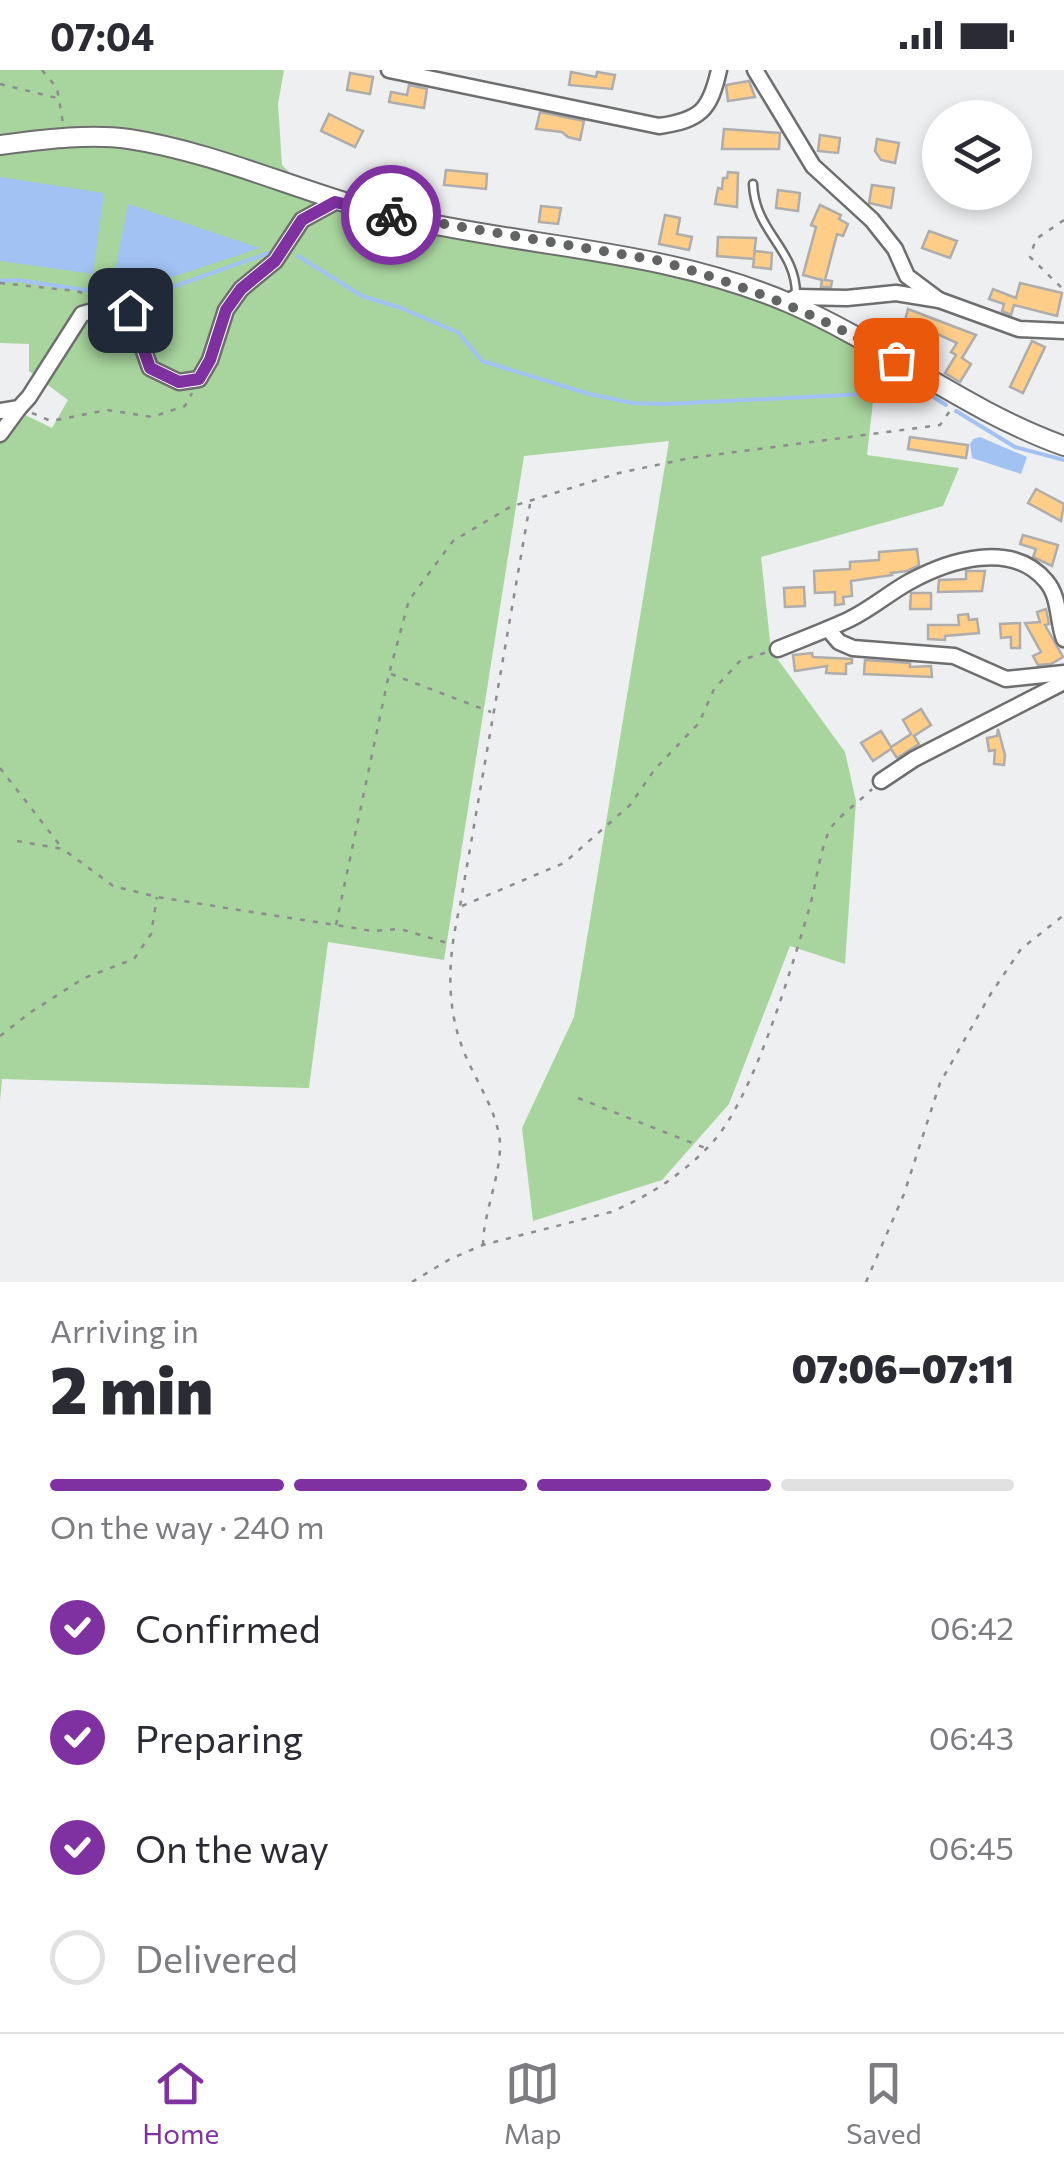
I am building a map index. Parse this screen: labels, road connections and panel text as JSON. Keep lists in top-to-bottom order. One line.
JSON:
{"page":{"status":"07:04","heading":["2 min","Arriving in","07:06–07:11"],"bar":"On the way · 240 m","list":[["Confirmed","06:42"],["Preparing","06:43"],["On the way","06:45"],"Delivered"],"tabs":["Home","Map","Saved"]}}
